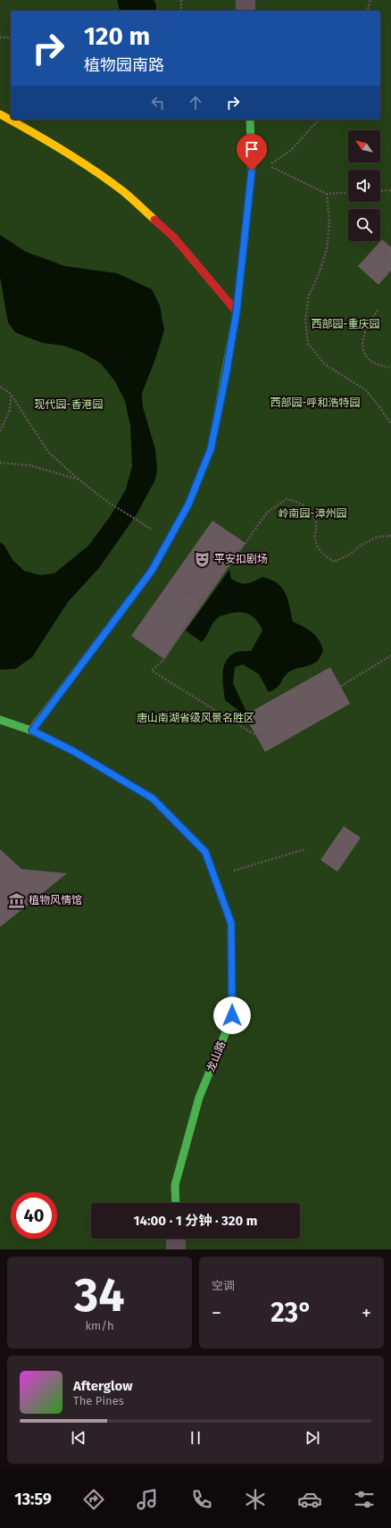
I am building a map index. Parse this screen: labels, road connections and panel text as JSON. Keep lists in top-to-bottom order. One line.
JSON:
{"streets":{"street":["龙山路"]},"parks":["西部园-重庆园","西部园-呼和浩特园","现代园-香港园","岭南园-漳州园","唐山南湖省级风景名胜区"],"places":{"theatre":["平安扣剧场"],"museum":["植物风情馆"]},"north":"top left","page":{"turn":["120 m","植物园南路"],"limit":"40","trip":"14:00 · 1 分钟 · 320 m","tile":[["34","km/h"],"空调"],"heat":["−","23°","+"],"song":["Afterglow","The Pines"],"tabs":"13:59"}}
